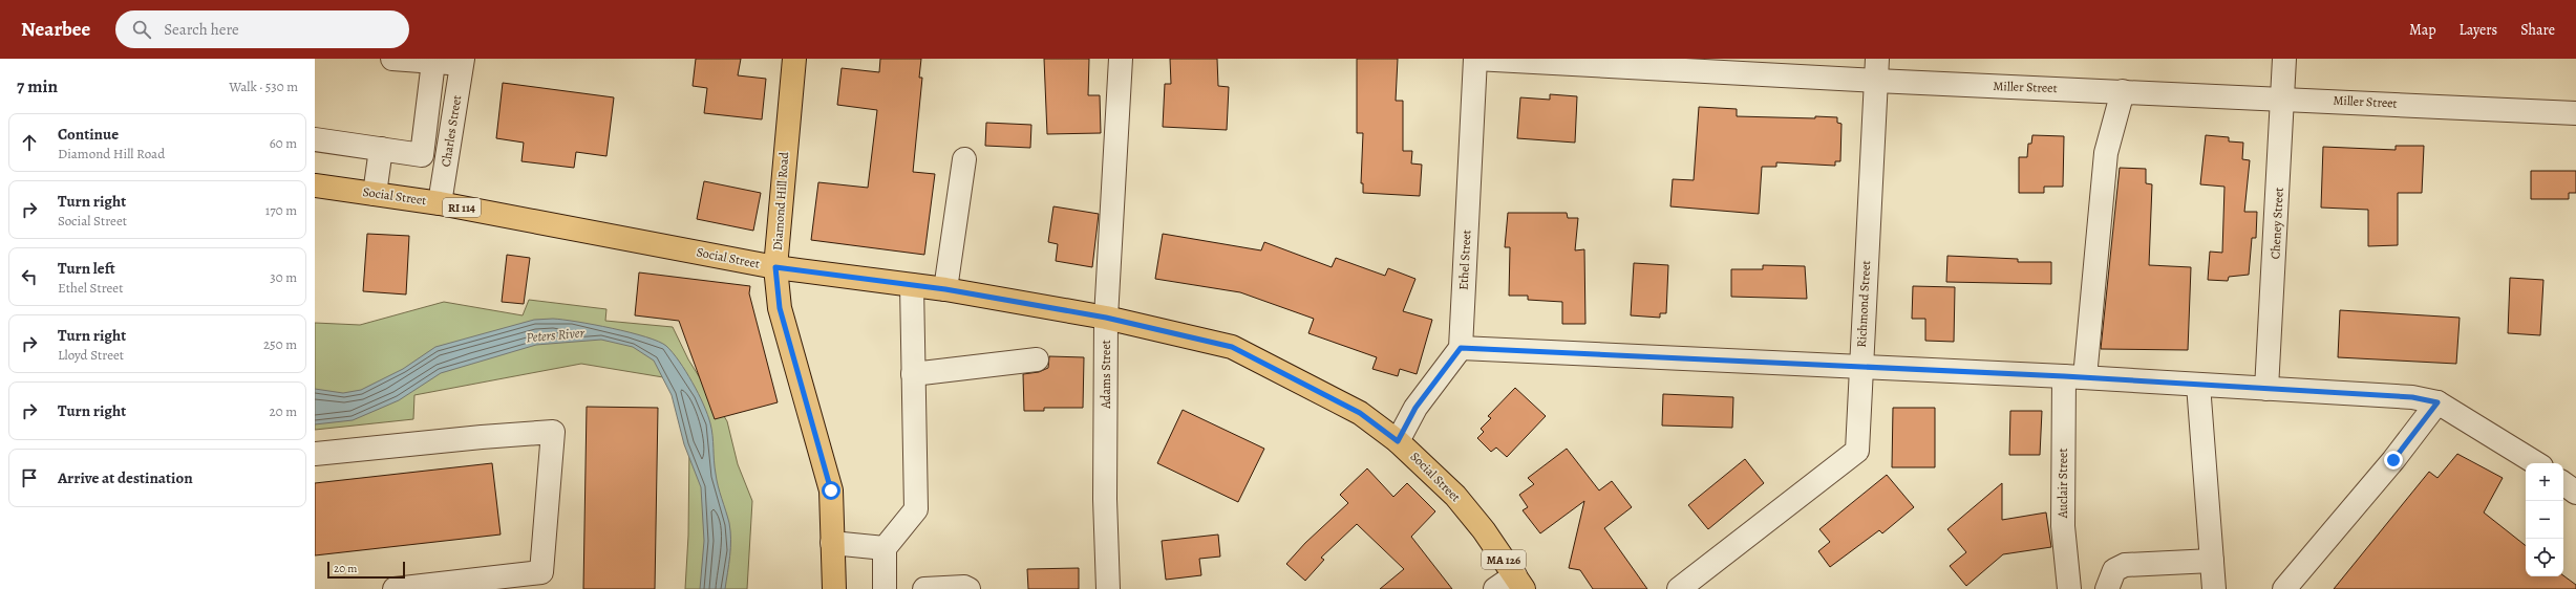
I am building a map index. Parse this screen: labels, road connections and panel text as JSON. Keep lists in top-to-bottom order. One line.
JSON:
{"streets":{"main road":["Social Street","Diamond Hill Road","RI 114","MA 126"],"street":["Miller Street","Charles Street","Cheney Street","Ethel Street","Richmond Street","Adams Street","Auclair Street"]},"crossings":[["Miller Street","Cheney Street"],["Miller Street","Ethel Street"],["Miller Street","Richmond Street"],["Miller Street","Auclair Street"],["Charles Street","Social Street"],["Social Street","Diamond Hill Road"],["Social Street","Adams Street"]],"water":["Peters River"],"scale_bar":"20 m","page":{"header":"Nearbee","search":"Search here","nav":["Map","Layers","Share"],"heading":["7 min","Walk · 530 m"],"list":[["Continue","Diamond Hill Road","60 m"],["Turn right","Social Street","170 m"],["Turn left","Ethel Street","30 m"],["Turn right","Lloyd Street","250 m"],["Turn right","20 m"],"Arrive at destination"],"map_buttons":["+","−"],"scale":"20 m"}}
